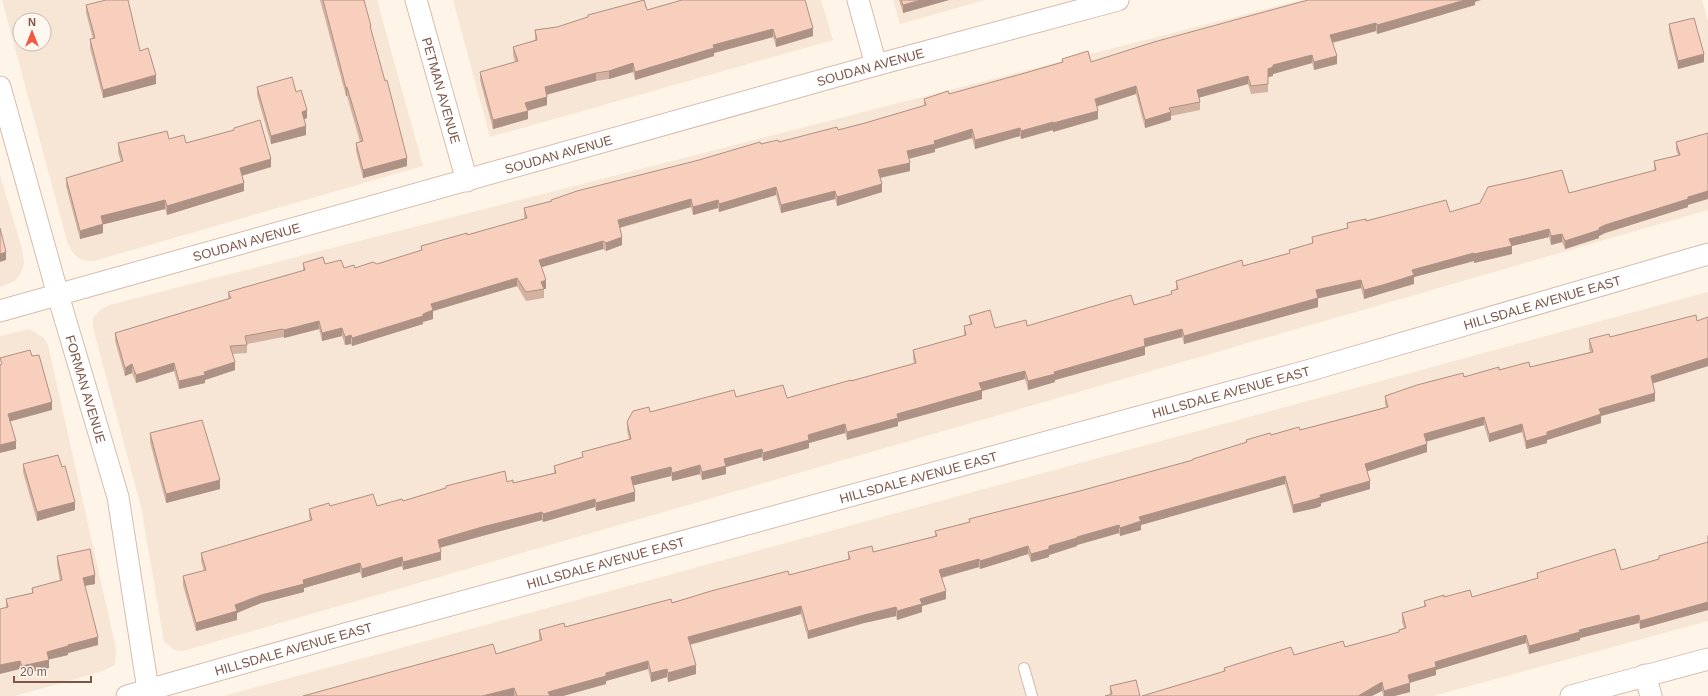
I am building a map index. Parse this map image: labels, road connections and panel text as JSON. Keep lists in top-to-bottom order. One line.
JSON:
{"streets":{"street":["SOUDAN AVENUE","PETMAN AVENUE","HILLSDALE AVENUE EAST","FORMAN AVENUE"]},"crossings":[["SOUDAN AVENUE","PETMAN AVENUE"],["SOUDAN AVENUE","FORMAN AVENUE"],["HILLSDALE AVENUE EAST","FORMAN AVENUE"]],"scale_bar":"20 m","north":"top"}
